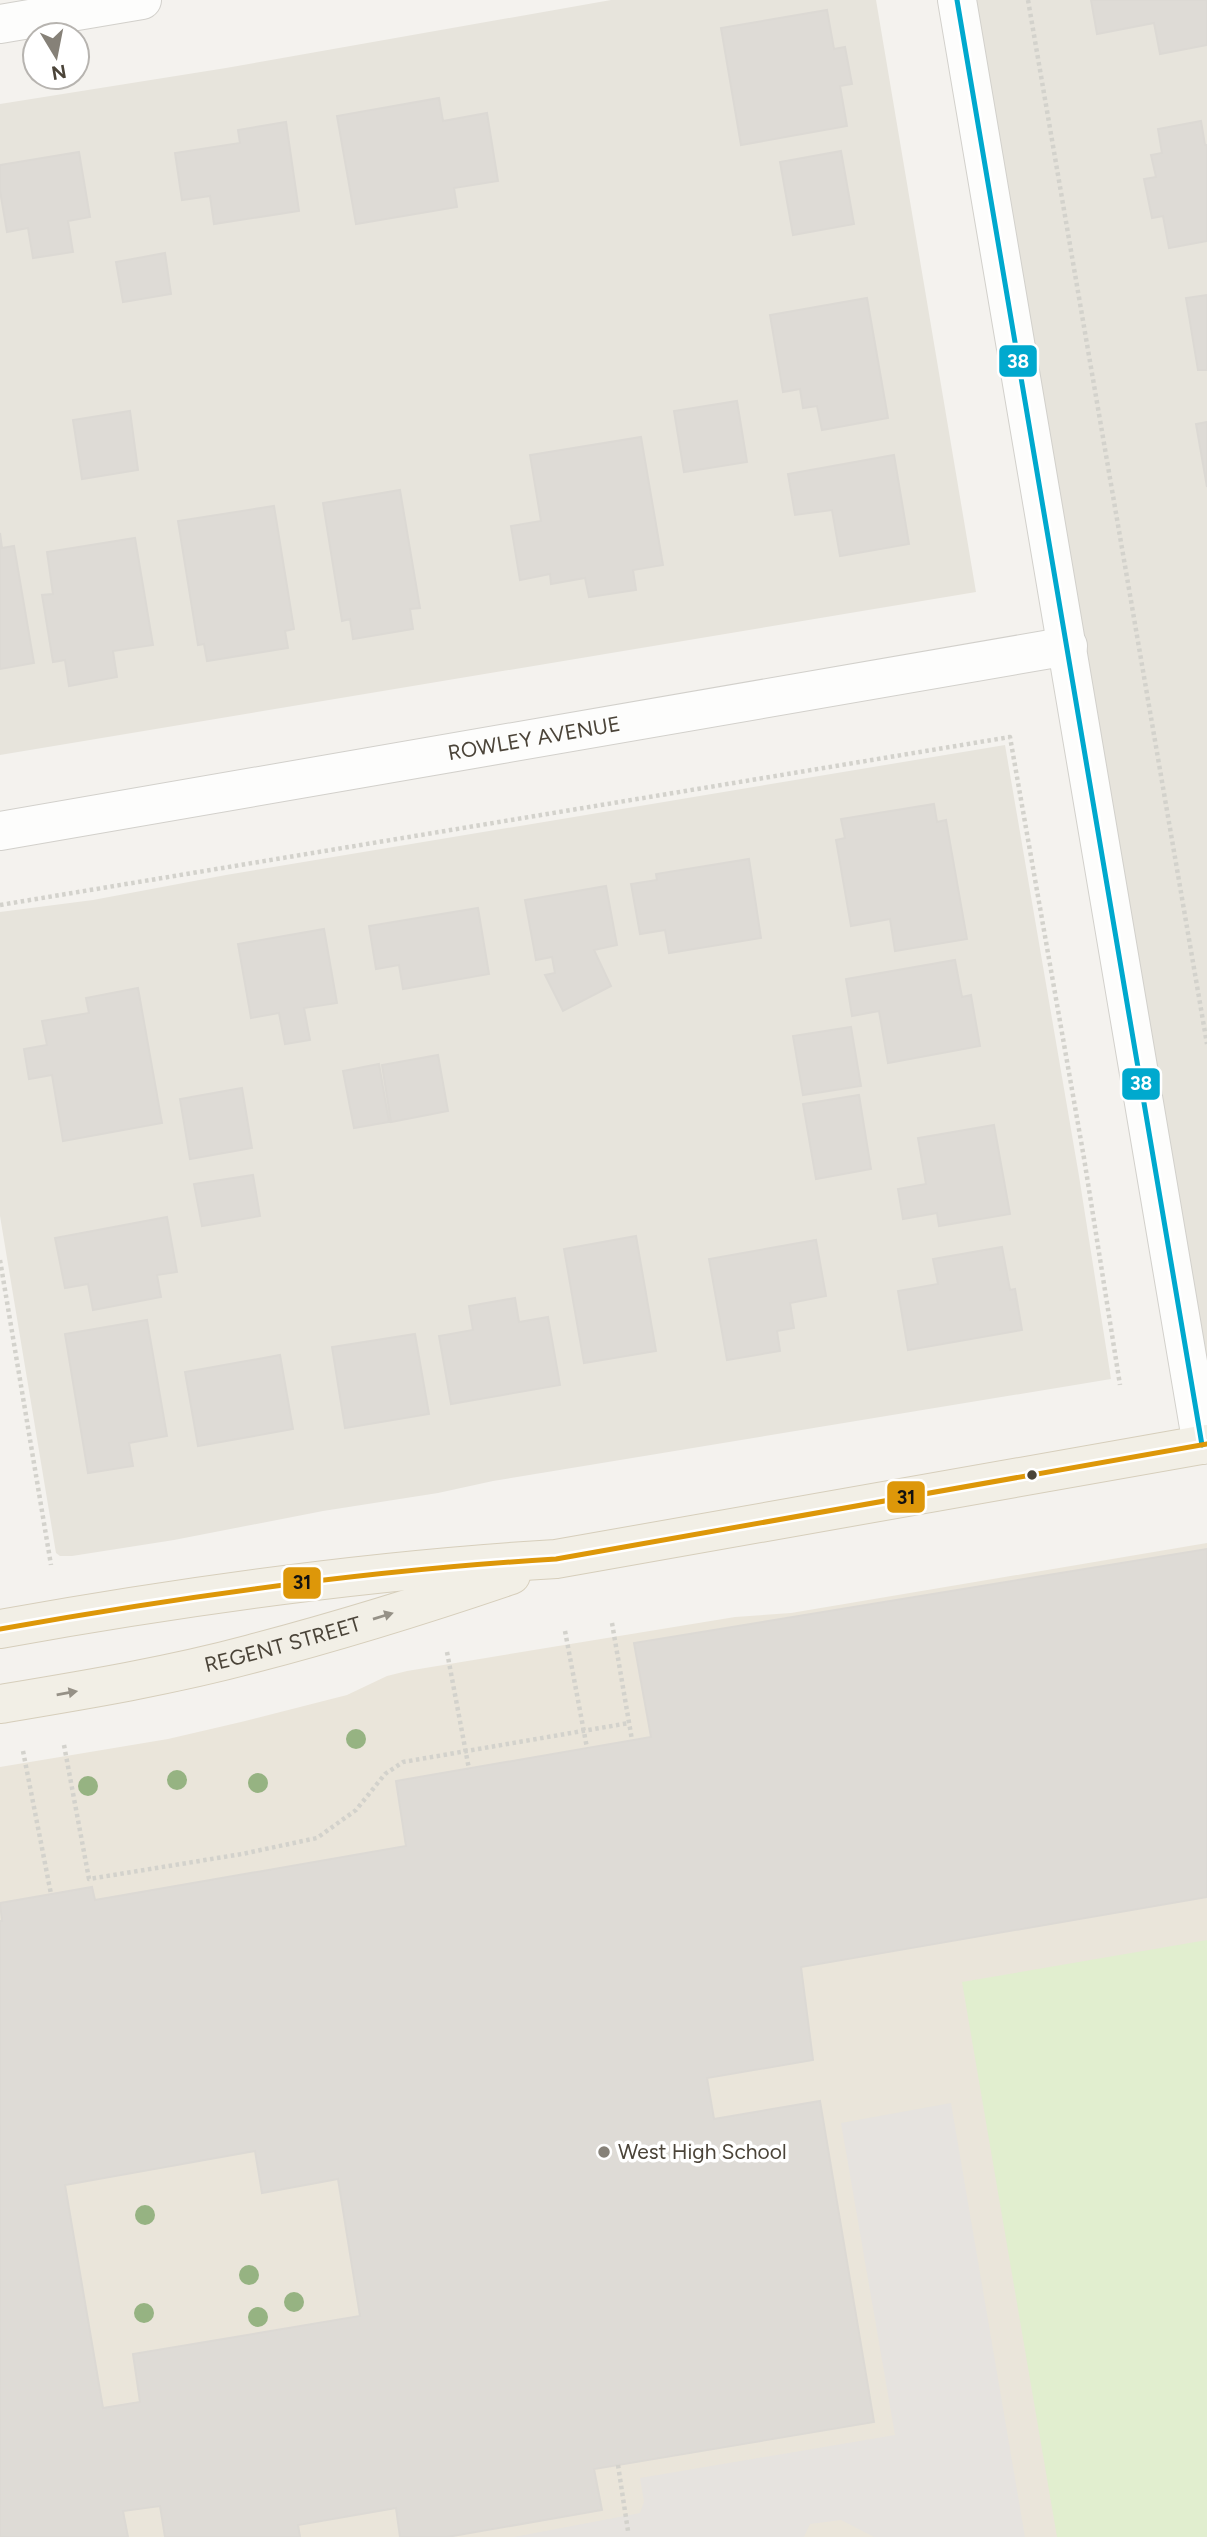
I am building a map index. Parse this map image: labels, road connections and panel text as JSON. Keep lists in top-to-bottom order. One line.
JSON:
{"streets":{"main road":["REGENT STREET"],"street":["ROWLEY AVENUE"]},"places":["West High School"],"lines":["transit line 38","transit line 31"],"north":"bottom"}
